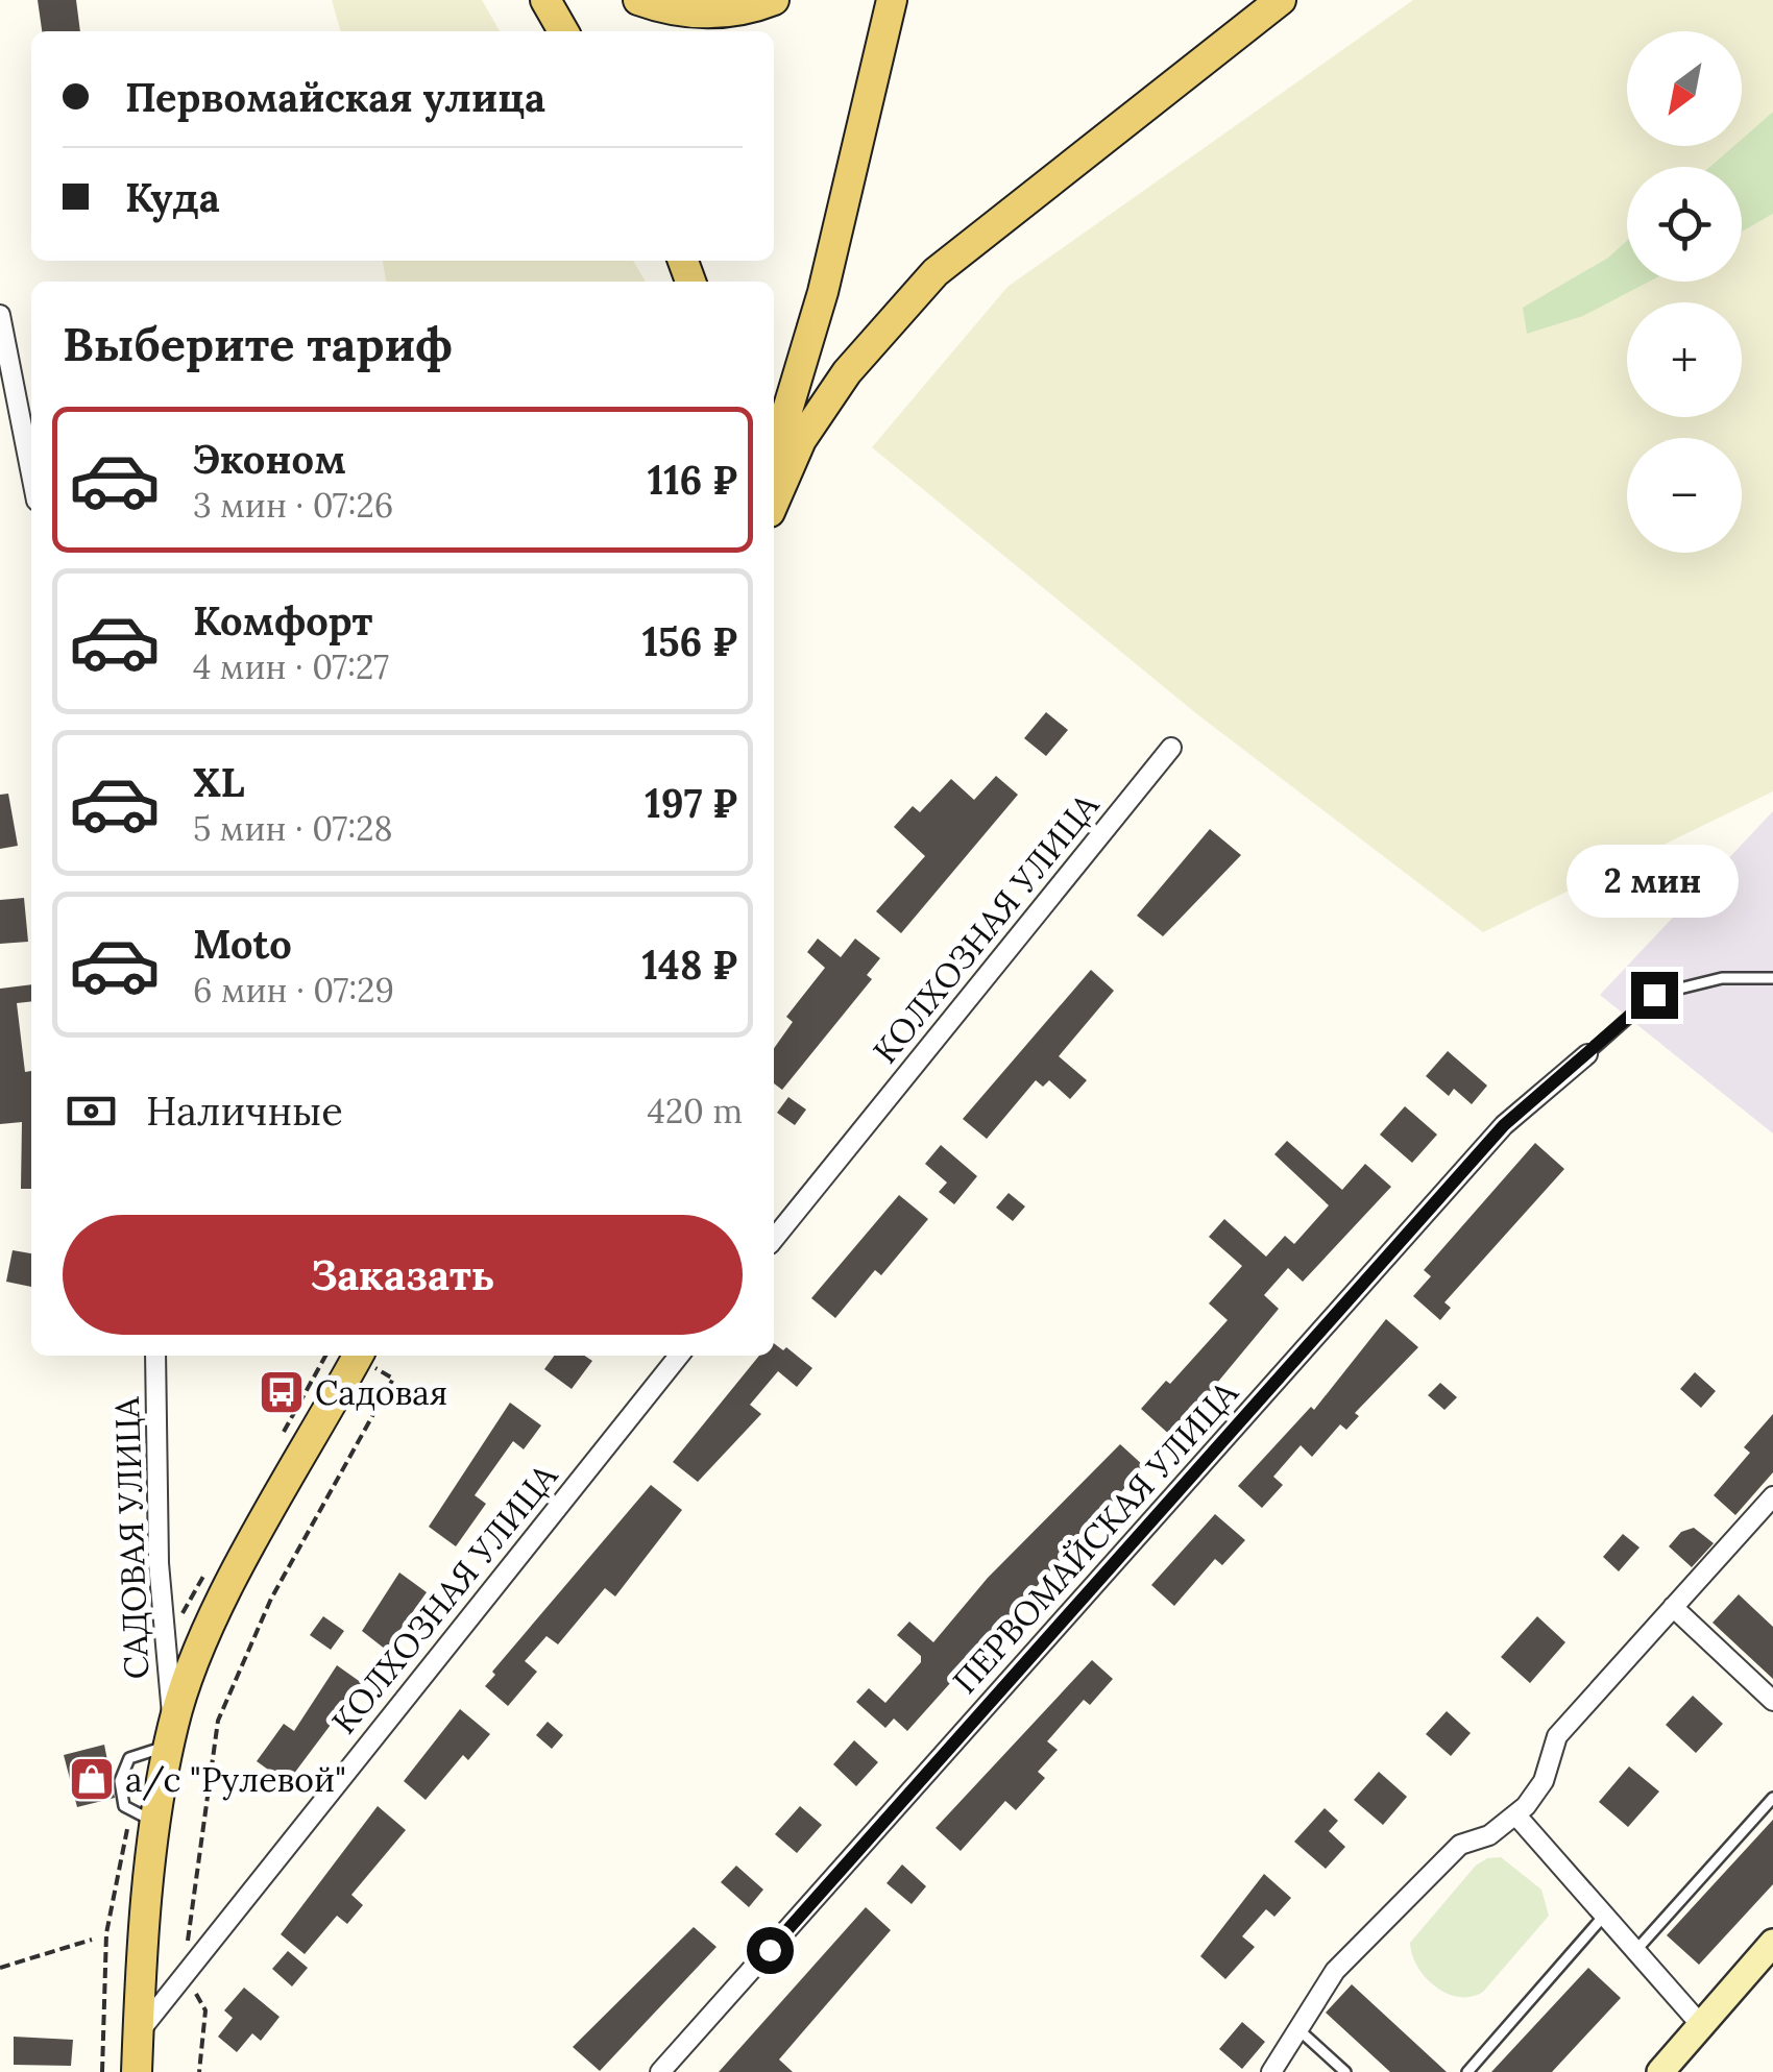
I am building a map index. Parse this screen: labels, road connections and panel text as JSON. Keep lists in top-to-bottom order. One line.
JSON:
{"streets":{"street":["КОЛХОЗНАЯ УЛИЦА","ПЕРВОМАЙСКАЯ УЛИЦА","САДОВАЯ УЛИЦА"]},"places":{"bus stop":["Садовая"],"shop":["а/с \"Рулевой\""]},"north":"bottom left","page":{"map_buttons":["+","−"],"banner":["Первомайская улица","Куда"],"heading":"Выберите тариф","list":[{"name":"Эконом","note":"3 мин · 07:26","value":"116 ₽"},{"name":"Комфорт","note":"4 мин · 07:27","value":"156 ₽"},{"name":"XL","note":"5 мин · 07:28","value":"197 ₽"},{"name":"Moto","note":"6 мин · 07:29","value":"148 ₽"}],"bubble":"2 мин","pay":["Наличные","420 m"],"buttons":"Заказать"}}
